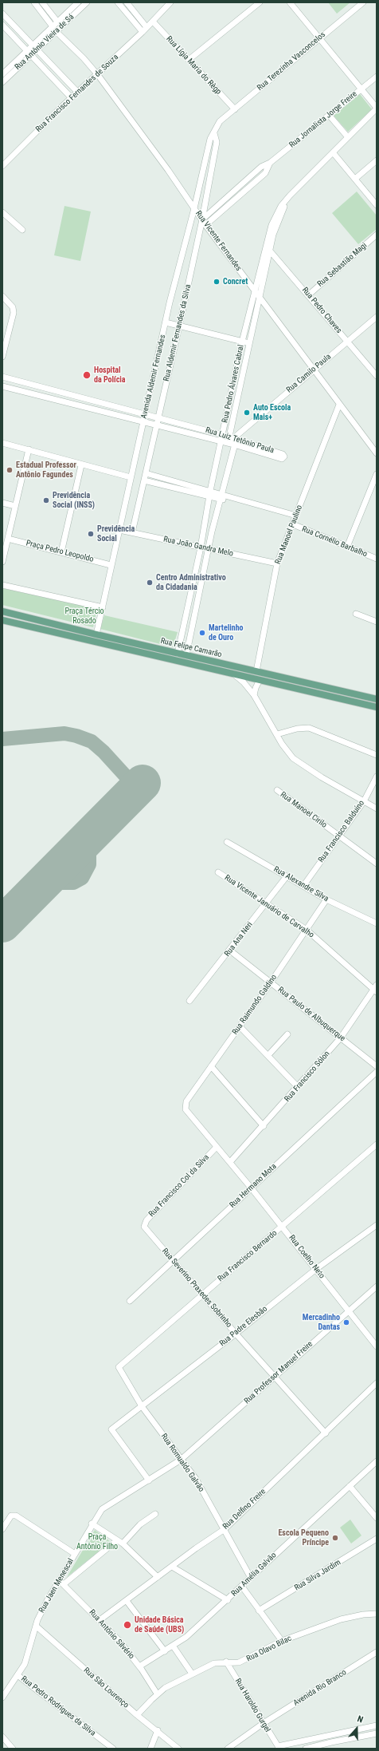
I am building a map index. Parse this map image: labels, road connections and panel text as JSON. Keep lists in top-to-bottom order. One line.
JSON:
{"streets":{"main road":["Rua Felipe Camarão"],"street":["Rua Antônio Vieira de Sá","Rua Terezinha Vasconcelos","Rua Lígia Maria do Rêgp","Rua Francisco Fernandes de Souza","Rua Jornalista Jorge Freire","Rua Vicente Fernandes","Rua Sebastião Magi","Rua Pedro Chaves","Rua Aldemir Fernandes da Silva","Rua Camilo Paula","Avenida Aldemir Fernandes","Rua Pedro Álvares Cabral","Rua Luiz Tetônio Paula","Rua Manoel Paulino","Rua Cornélio Barbalho","Rua João Gandra Melo","Praça Pedro Leopoldo","Rua Manoel Cirilo","Rua Francisco Balduíno","Rua Alexandre Silva","Rua Vicente Januário de Carvalho","Rua Ana Neri","Rua Raimundo Galdino","Rua Paulo de Albuquerque","Rua Francisco Sólon","Rua Francisco Col da Silva","Rua Hermano Mota","Rua Francisco Bernardo","Rua Coelho Neto","Rua Severino Praxedes Sobrinho","Rua Padre Elesbão","Rua Professor Manuel Freire","Rua Romualdo Galvão","Rua Delfino Freire","Rua Amélia Galvão","Rua Silva Jardim","Rua Jaen Menescal","Rua Antônio Silvério","Rua Olavo Bilac","Rua São Lourenço","Avenida Rio Branco","Rua Haroldo Gurgel","Rua Pedro Rodrigues da Silva"]},"crossings":[["Rua Antônio Vieira de Sá","Rua Vicente Fernandes"],["Rua Terezinha Vasconcelos","Rua Lígia Maria do Rêgp"],["Rua Terezinha Vasconcelos","Avenida Aldemir Fernandes"],["Rua Lígia Maria do Rêgp","Rua Francisco Fernandes de Souza"],["Rua Francisco Fernandes de Souza","Rua Vicente Fernandes"],["Rua Jornalista Jorge Freire","Rua Vicente Fernandes"],["Rua Jornalista Jorge Freire","Rua Aldemir Fernandes da Silva"],["Rua Vicente Fernandes","Rua Aldemir Fernandes da Silva"],["Rua Vicente Fernandes","Rua Camilo Paula"],["Rua Vicente Fernandes","Avenida Aldemir Fernandes"],["Rua Vicente Fernandes","Rua Pedro Álvares Cabral"],["Rua Vicente Fernandes","Rua Manoel Paulino"],["Rua Sebastião Magi","Rua Pedro Chaves"],["Rua Pedro Chaves","Rua Camilo Paula"],["Rua Pedro Chaves","Rua Pedro Álvares Cabral"],["Rua Aldemir Fernandes da Silva","Avenida Aldemir Fernandes"],["Rua Aldemir Fernandes da Silva","Rua Luiz Tetônio Paula"],["Rua Aldemir Fernandes da Silva","Rua Cornélio Barbalho"],["Rua Aldemir Fernandes da Silva","Rua João Gandra Melo"],["Rua Camilo Paula","Rua Luiz Tetônio Paula"],["Avenida Aldemir Fernandes","Rua Luiz Tetônio Paula"],["Avenida Aldemir Fernandes","Rua João Gandra Melo"],["Avenida Aldemir Fernandes","Praça Pedro Leopoldo"],["Avenida Aldemir Fernandes","Rua Felipe Camarão"],["Rua Pedro Álvares Cabral","Rua Luiz Tetônio Paula"],["Rua Pedro Álvares Cabral","Rua Cornélio Barbalho"],["Rua Pedro Álvares Cabral","Rua João Gandra Melo"],["Rua Pedro Álvares Cabral","Rua Felipe Camarão"],["Rua Manoel Paulino","Rua Cornélio Barbalho"],["Rua Manoel Paulino","Rua João Gandra Melo"],["Rua Manoel Paulino","Rua Felipe Camarão"],["Rua Manoel Cirilo","Rua Francisco Balduíno"],["Rua Francisco Balduíno","Rua Alexandre Silva"],["Rua Alexandre Silva","Rua Ana Neri"],["Rua Alexandre Silva","Rua Raimundo Galdino"],["Rua Vicente Januário de Carvalho","Rua Ana Neri"],["Rua Vicente Januário de Carvalho","Rua Raimundo Galdino"],["Rua Vicente Januário de Carvalho","Rua Francisco Sólon"],["Rua Ana Neri","Rua Paulo de Albuquerque"],["Rua Raimundo Galdino","Rua Paulo de Albuquerque"],["Rua Raimundo Galdino","Rua Coelho Neto"],["Rua Paulo de Albuquerque","Rua Francisco Sólon"],["Rua Francisco Sólon","Rua Coelho Neto"],["Rua Francisco Col da Silva","Rua Coelho Neto"],["Rua Francisco Col da Silva","Rua Severino Praxedes Sobrinho"],["Rua Hermano Mota","Rua Coelho Neto"],["Rua Hermano Mota","Rua Severino Praxedes Sobrinho"],["Rua Francisco Bernardo","Rua Coelho Neto"],["Rua Francisco Bernardo","Rua Severino Praxedes Sobrinho"],["Rua Francisco Bernardo","Rua Romualdo Galvão"],["Rua Coelho Neto","Rua Padre Elesbão"],["Rua Coelho Neto","Rua Professor Manuel Freire"],["Rua Severino Praxedes Sobrinho","Rua Padre Elesbão"],["Rua Severino Praxedes Sobrinho","Rua Professor Manuel Freire"],["Rua Severino Praxedes Sobrinho","Rua Delfino Freire"],["Rua Padre Elesbão","Rua Romualdo Galvão"],["Rua Padre Elesbão","Rua Jaen Menescal"],["Rua Professor Manuel Freire","Rua Romualdo Galvão"],["Rua Professor Manuel Freire","Rua Jaen Menescal"],["Rua Romualdo Galvão","Rua Delfino Freire"],["Rua Romualdo Galvão","Rua Amélia Galvão"],["Rua Romualdo Galvão","Rua Jaen Menescal"],["Rua Delfino Freire","Rua Antônio Silvério"],["Rua Amélia Galvão","Rua Antônio Silvério"],["Rua Jaen Menescal","Rua Antônio Silvério"],["Rua Jaen Menescal","Rua São Lourenço"],["Rua Jaen Menescal","Rua Pedro Rodrigues da Silva"],["Rua Antônio Silvério","Rua Olavo Bilac"],["Rua Olavo Bilac","Rua São Lourenço"],["Rua Olavo Bilac","Rua Haroldo Gurgel"],["Avenida Rio Branco","Rua Haroldo Gurgel"]],"parks":["Praça Tércio Rosado","Praça Antônio Filho"],"places":["Concret","Hospital da Polícia","Auto Escola Mais+","Estadual Professor Antônio Fagundes","Previdência Social (INSS)","Previdência Social","Centro Administrativo da Cidadania","Martelinho de Ouro","Mercadinho Dantas","Escola Pequeno Príncipe","Unidade Básica de Saúde (UBS)"],"north":"top"}
